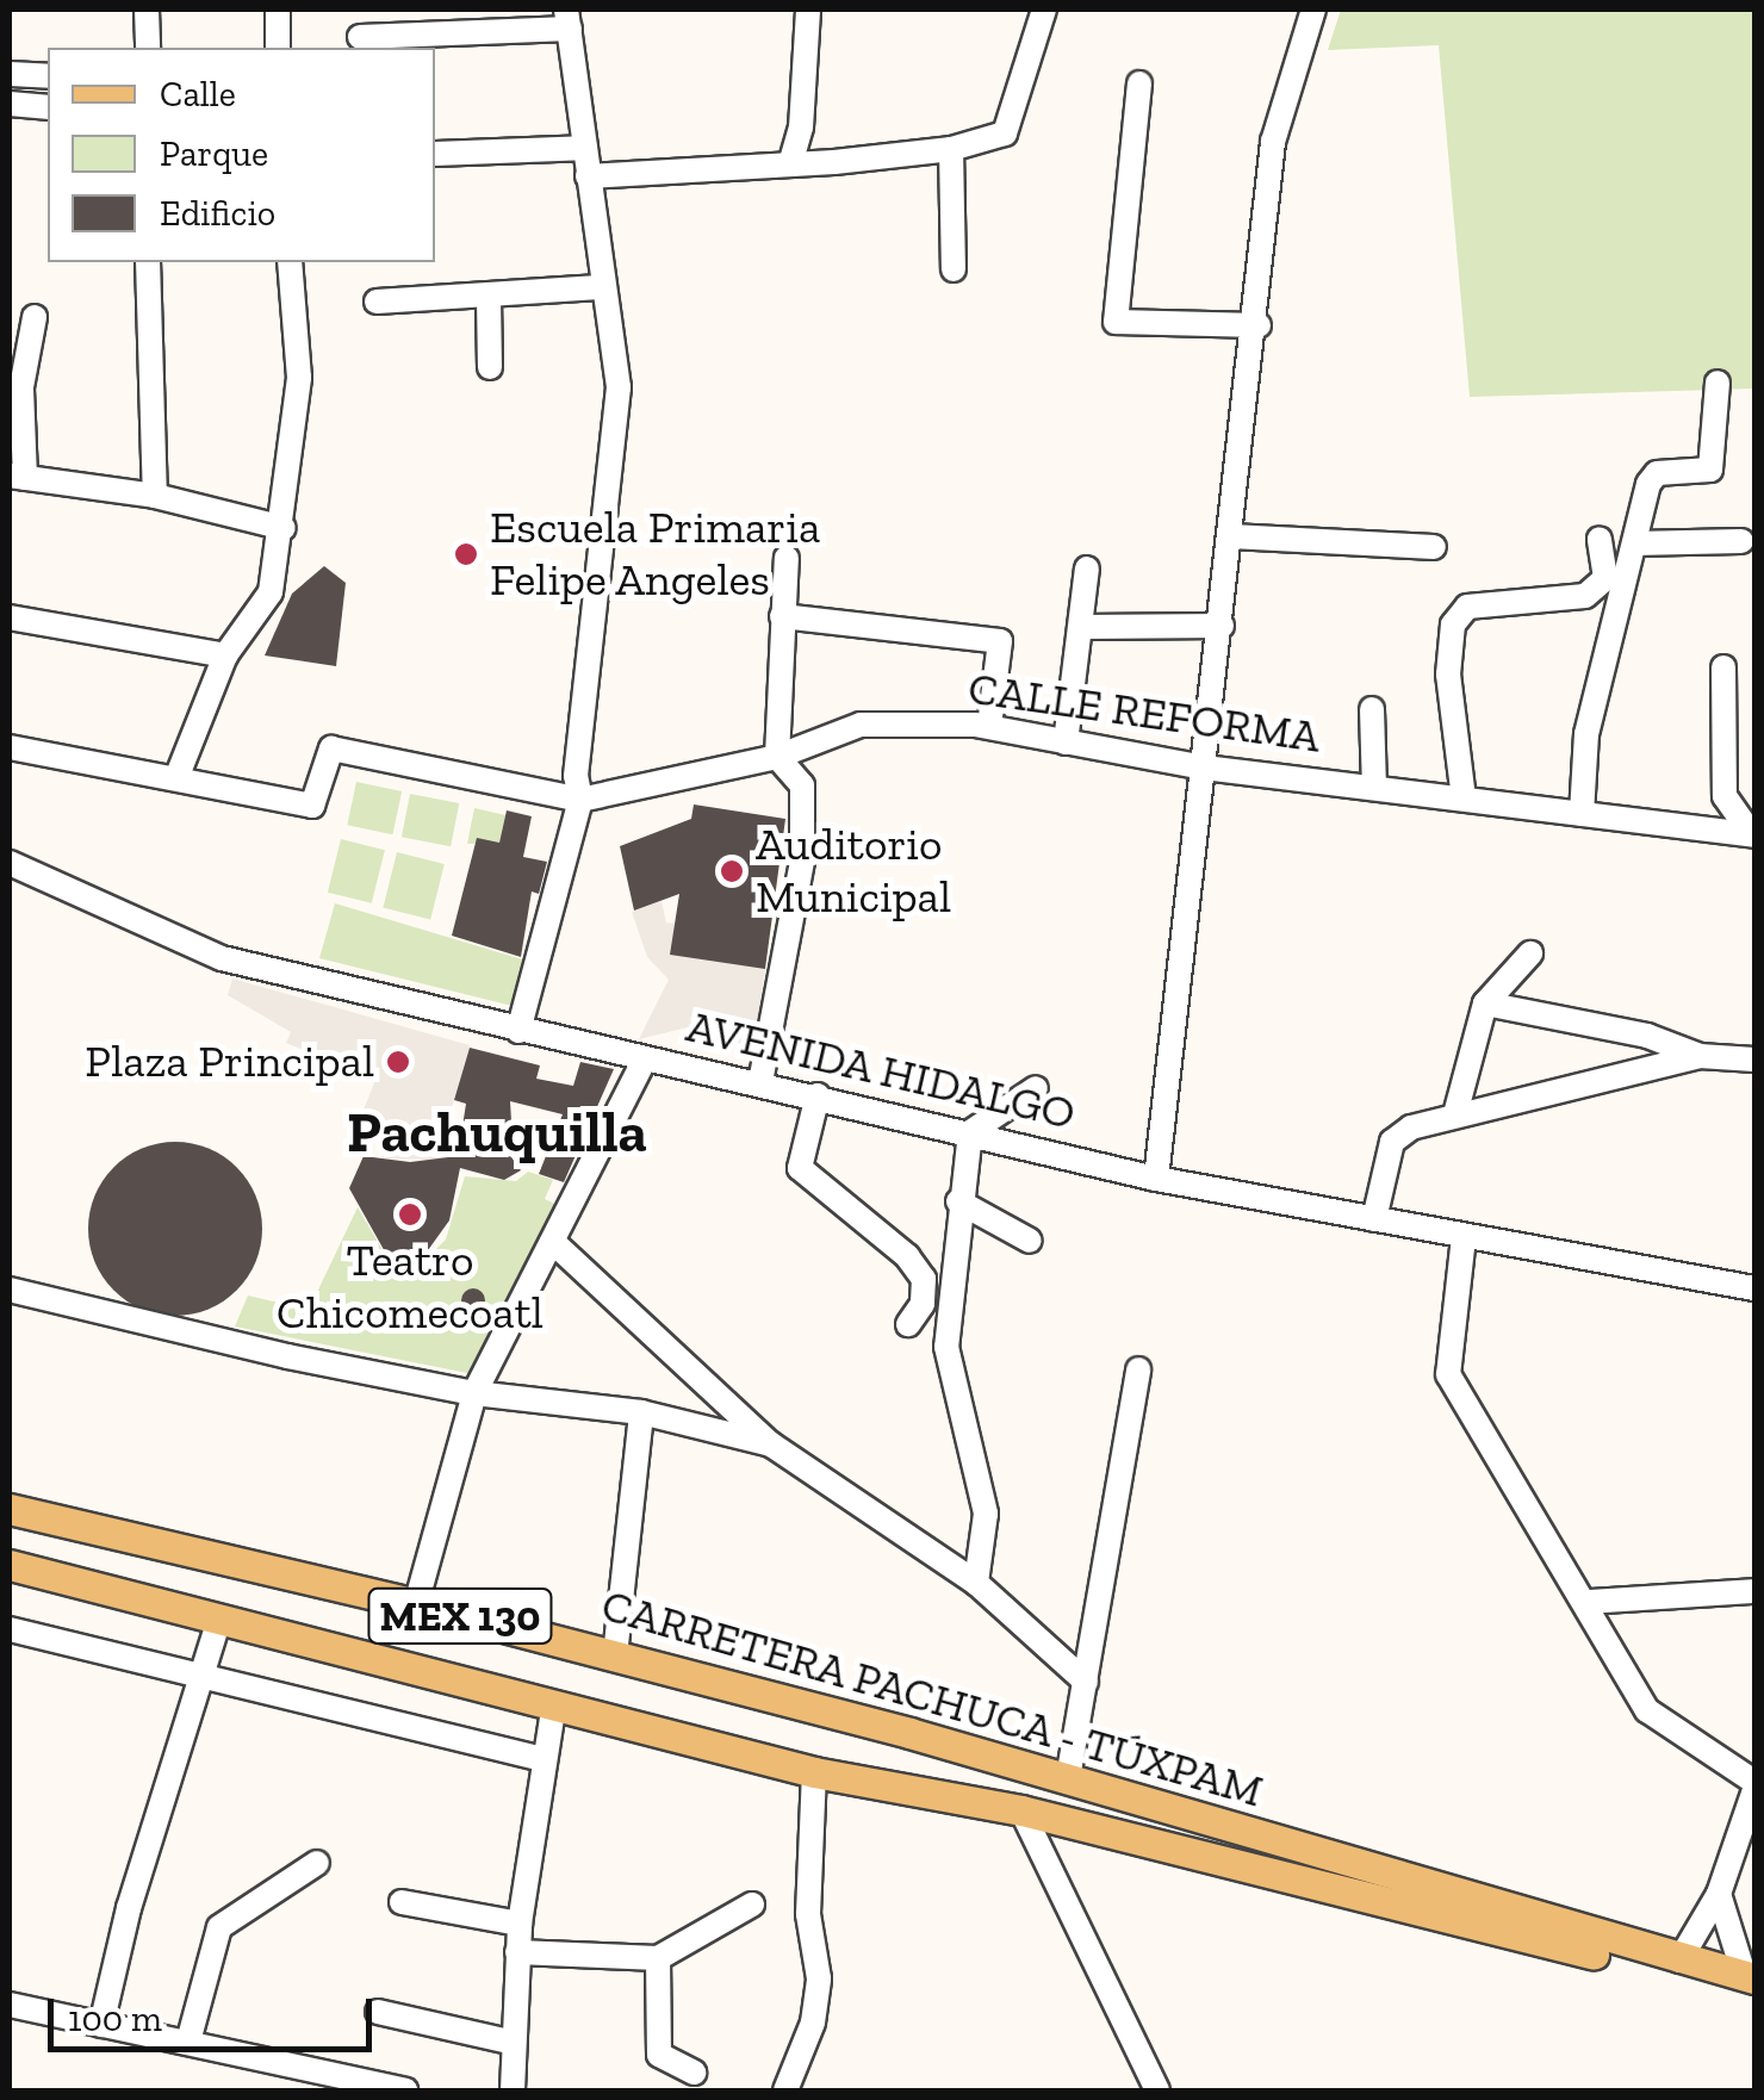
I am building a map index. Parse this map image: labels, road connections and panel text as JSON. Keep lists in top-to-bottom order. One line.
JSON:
{"streets":{"main road":["MEX 130","CARRETERA PACHUCA - TÚXPAM"],"street":["CALLE REFORMA","AVENIDA HIDALGO"]},"districts":["Pachuquilla"],"places":["Escuela Primaria Felipe Angeles","Auditorio Municipal","Plaza Principal","Teatro Chicomecoatl"],"legend":["Calle","Parque","Edificio"],"scale_bar":"100 m"}
